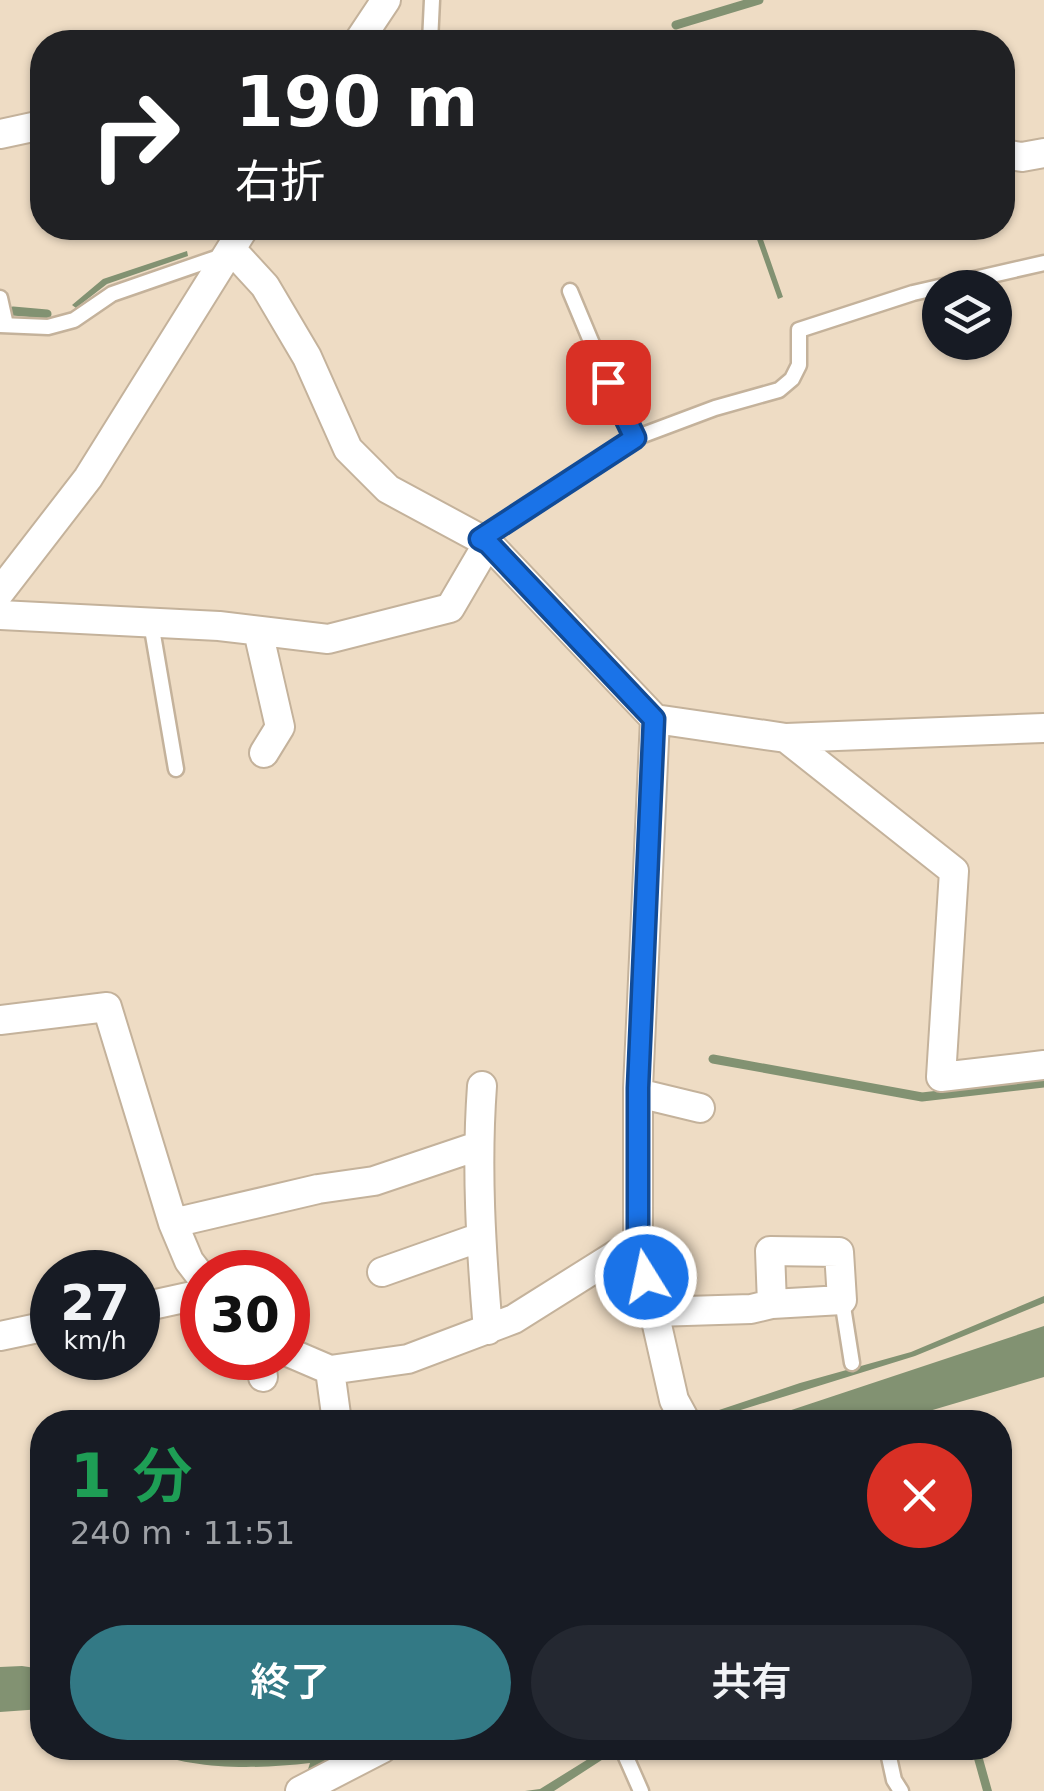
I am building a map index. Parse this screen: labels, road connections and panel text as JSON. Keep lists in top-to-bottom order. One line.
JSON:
{"page":{"turn":["190 m","右折"],"speed":"27 km/h","limit":"30","heading":["1 分","240 m · 11:51"],"buttons":["終了","共有"]}}
